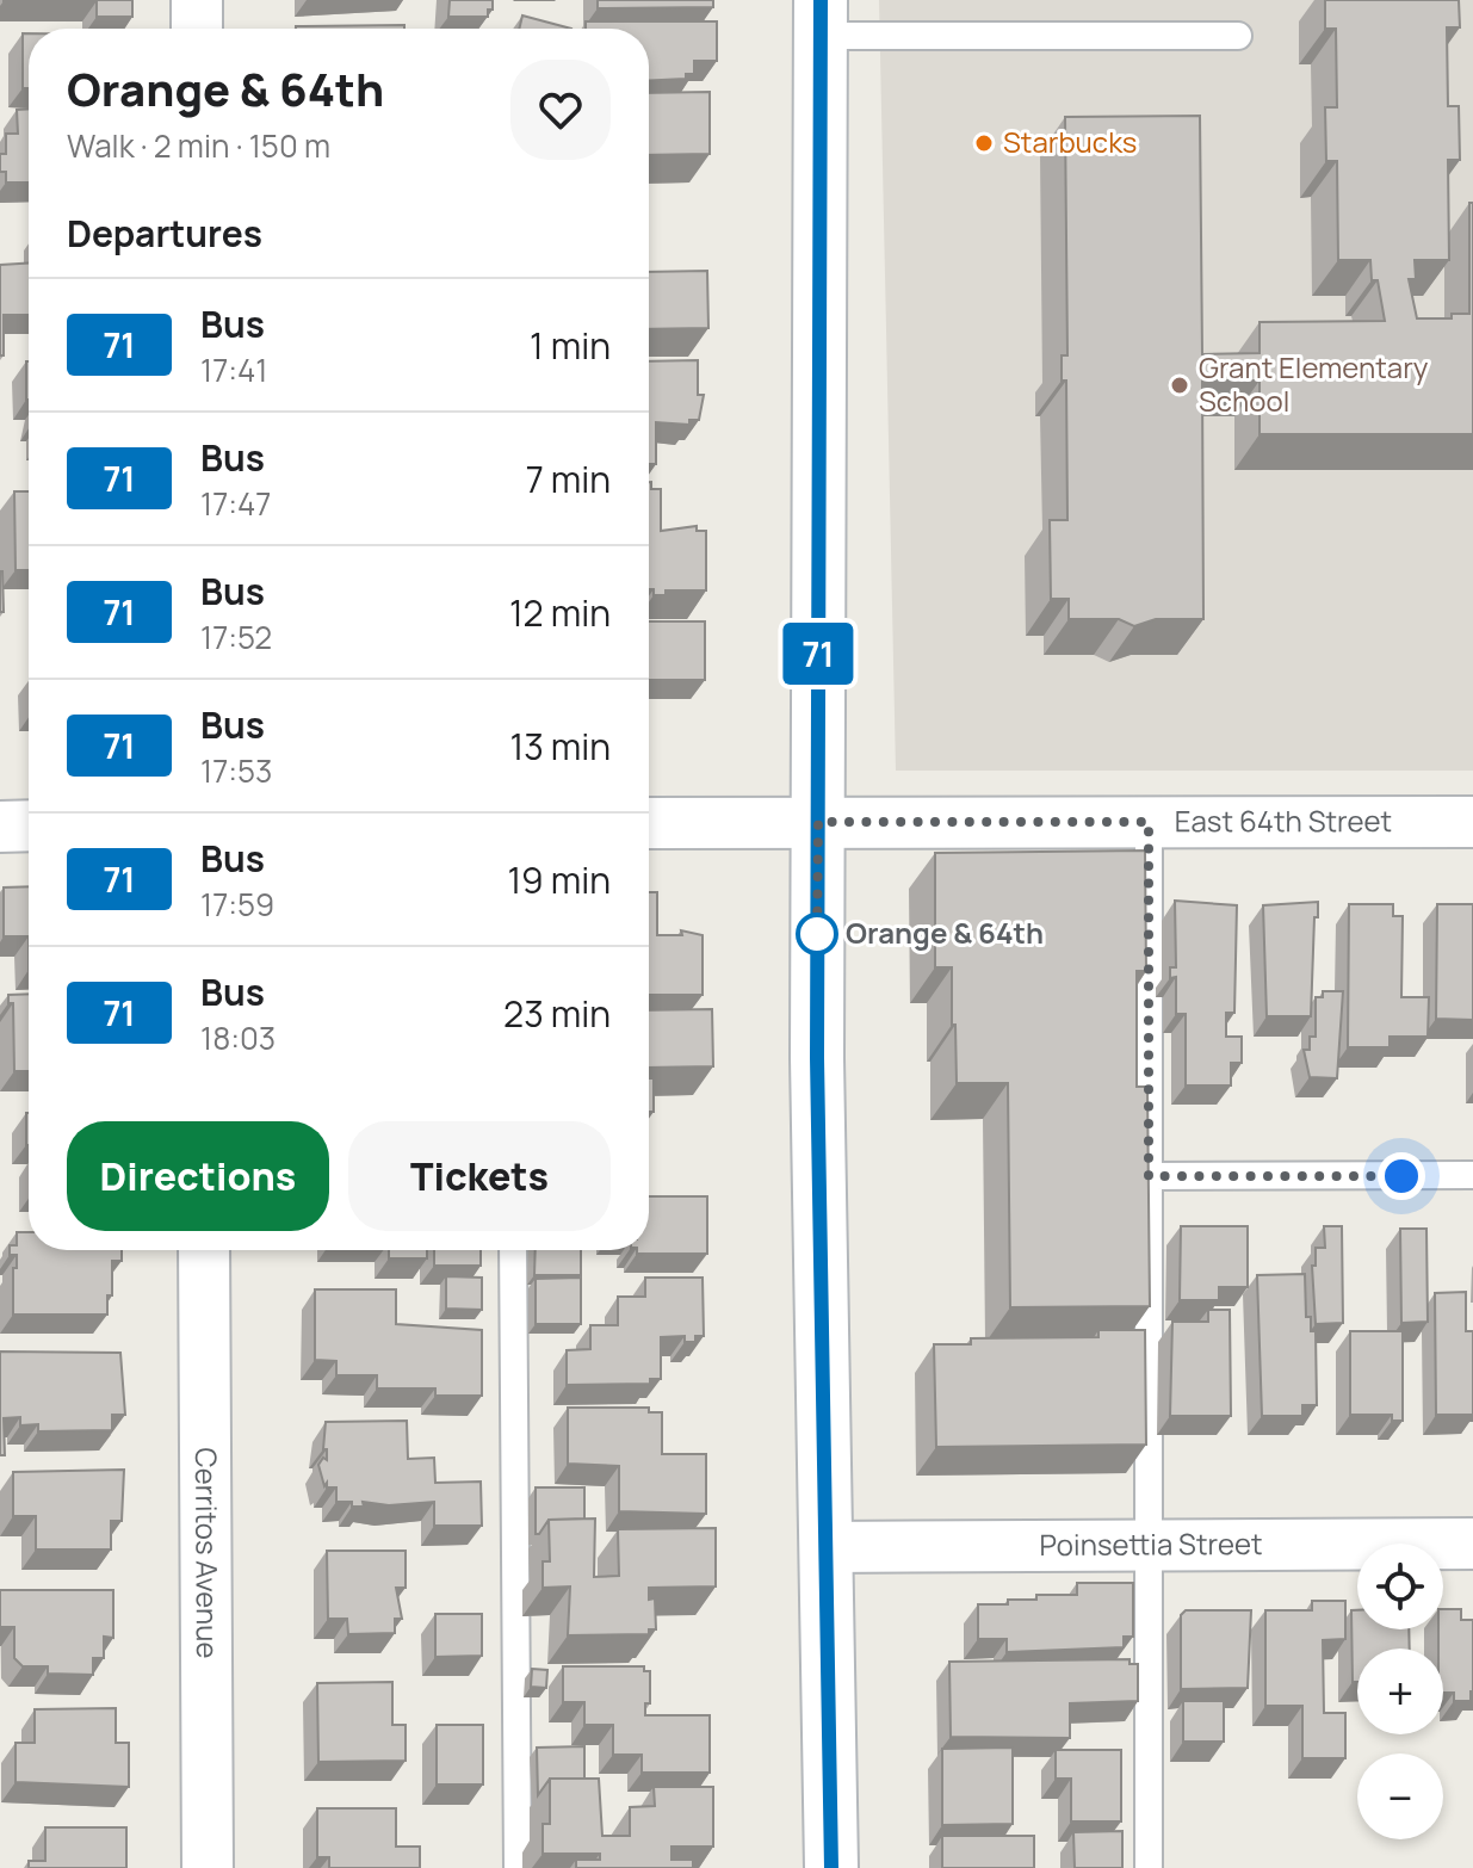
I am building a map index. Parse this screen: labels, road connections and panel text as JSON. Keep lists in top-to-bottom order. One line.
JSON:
{"streets":{"street":["East 64th Street","Poinsettia Street","Cerritos Avenue"]},"places":["Starbucks","Grant Elementary School","Orange & 64th"],"lines":["bus line 71"],"page":{"on_map":"71","heading":[["Orange & 64th","Walk · 2 min · 150 m"],"Departures"],"list":[{"mark":"71","name":"Bus","note":"17:41","value":"1 min"},{"mark":"71","name":"Bus","note":"17:47","value":"7 min"},{"mark":"71","name":"Bus","note":"17:52","value":"12 min"},{"mark":"71","name":"Bus","note":"17:53","value":"13 min"},{"mark":"71","name":"Bus","note":"17:59","value":"19 min"},{"mark":"71","name":"Bus","note":"18:03","value":"23 min"}],"buttons":["Directions","Tickets"],"map_buttons":["+","−"]}}
